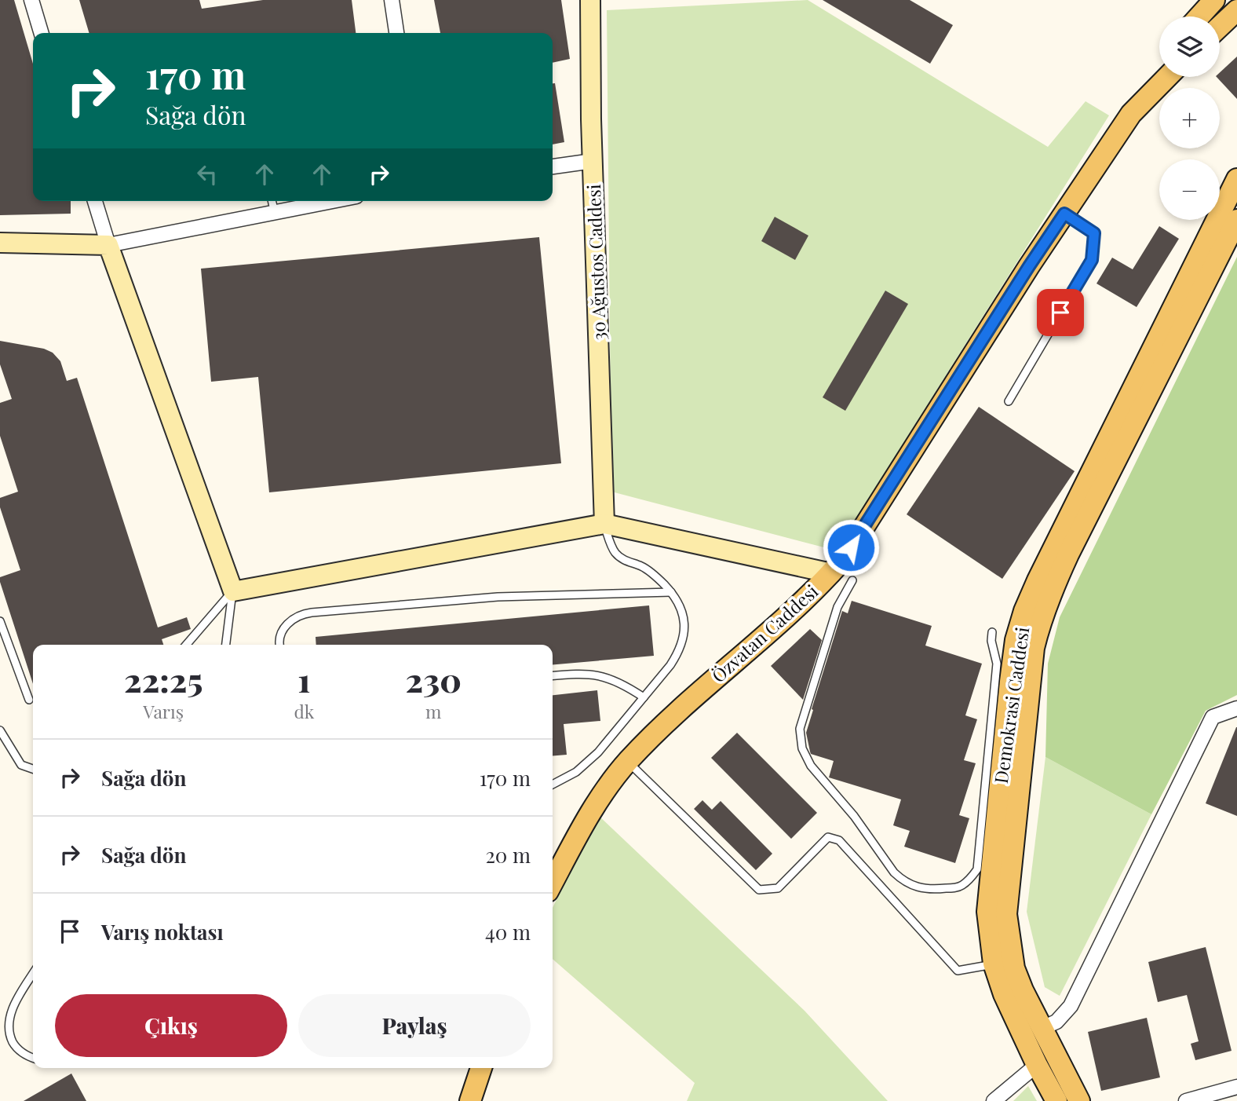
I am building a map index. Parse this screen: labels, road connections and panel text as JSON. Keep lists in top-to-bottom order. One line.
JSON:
{"streets":{"main road":["Özvatan Caddesi","Demokrasi Caddesi"],"street":["30 Ağustos Caddesi"]},"page":{"map_buttons":["+","−"],"turn":["170 m","Sağa dön"],"eta":["22:25","Varış","1","dk","230","m"],"list":[{"name":"Sağa dön","value":"170 m"},{"name":"Sağa dön","value":"20 m"},{"name":"Varış noktası","value":"40 m"}],"buttons":["Çıkış","Paylaş"]}}
